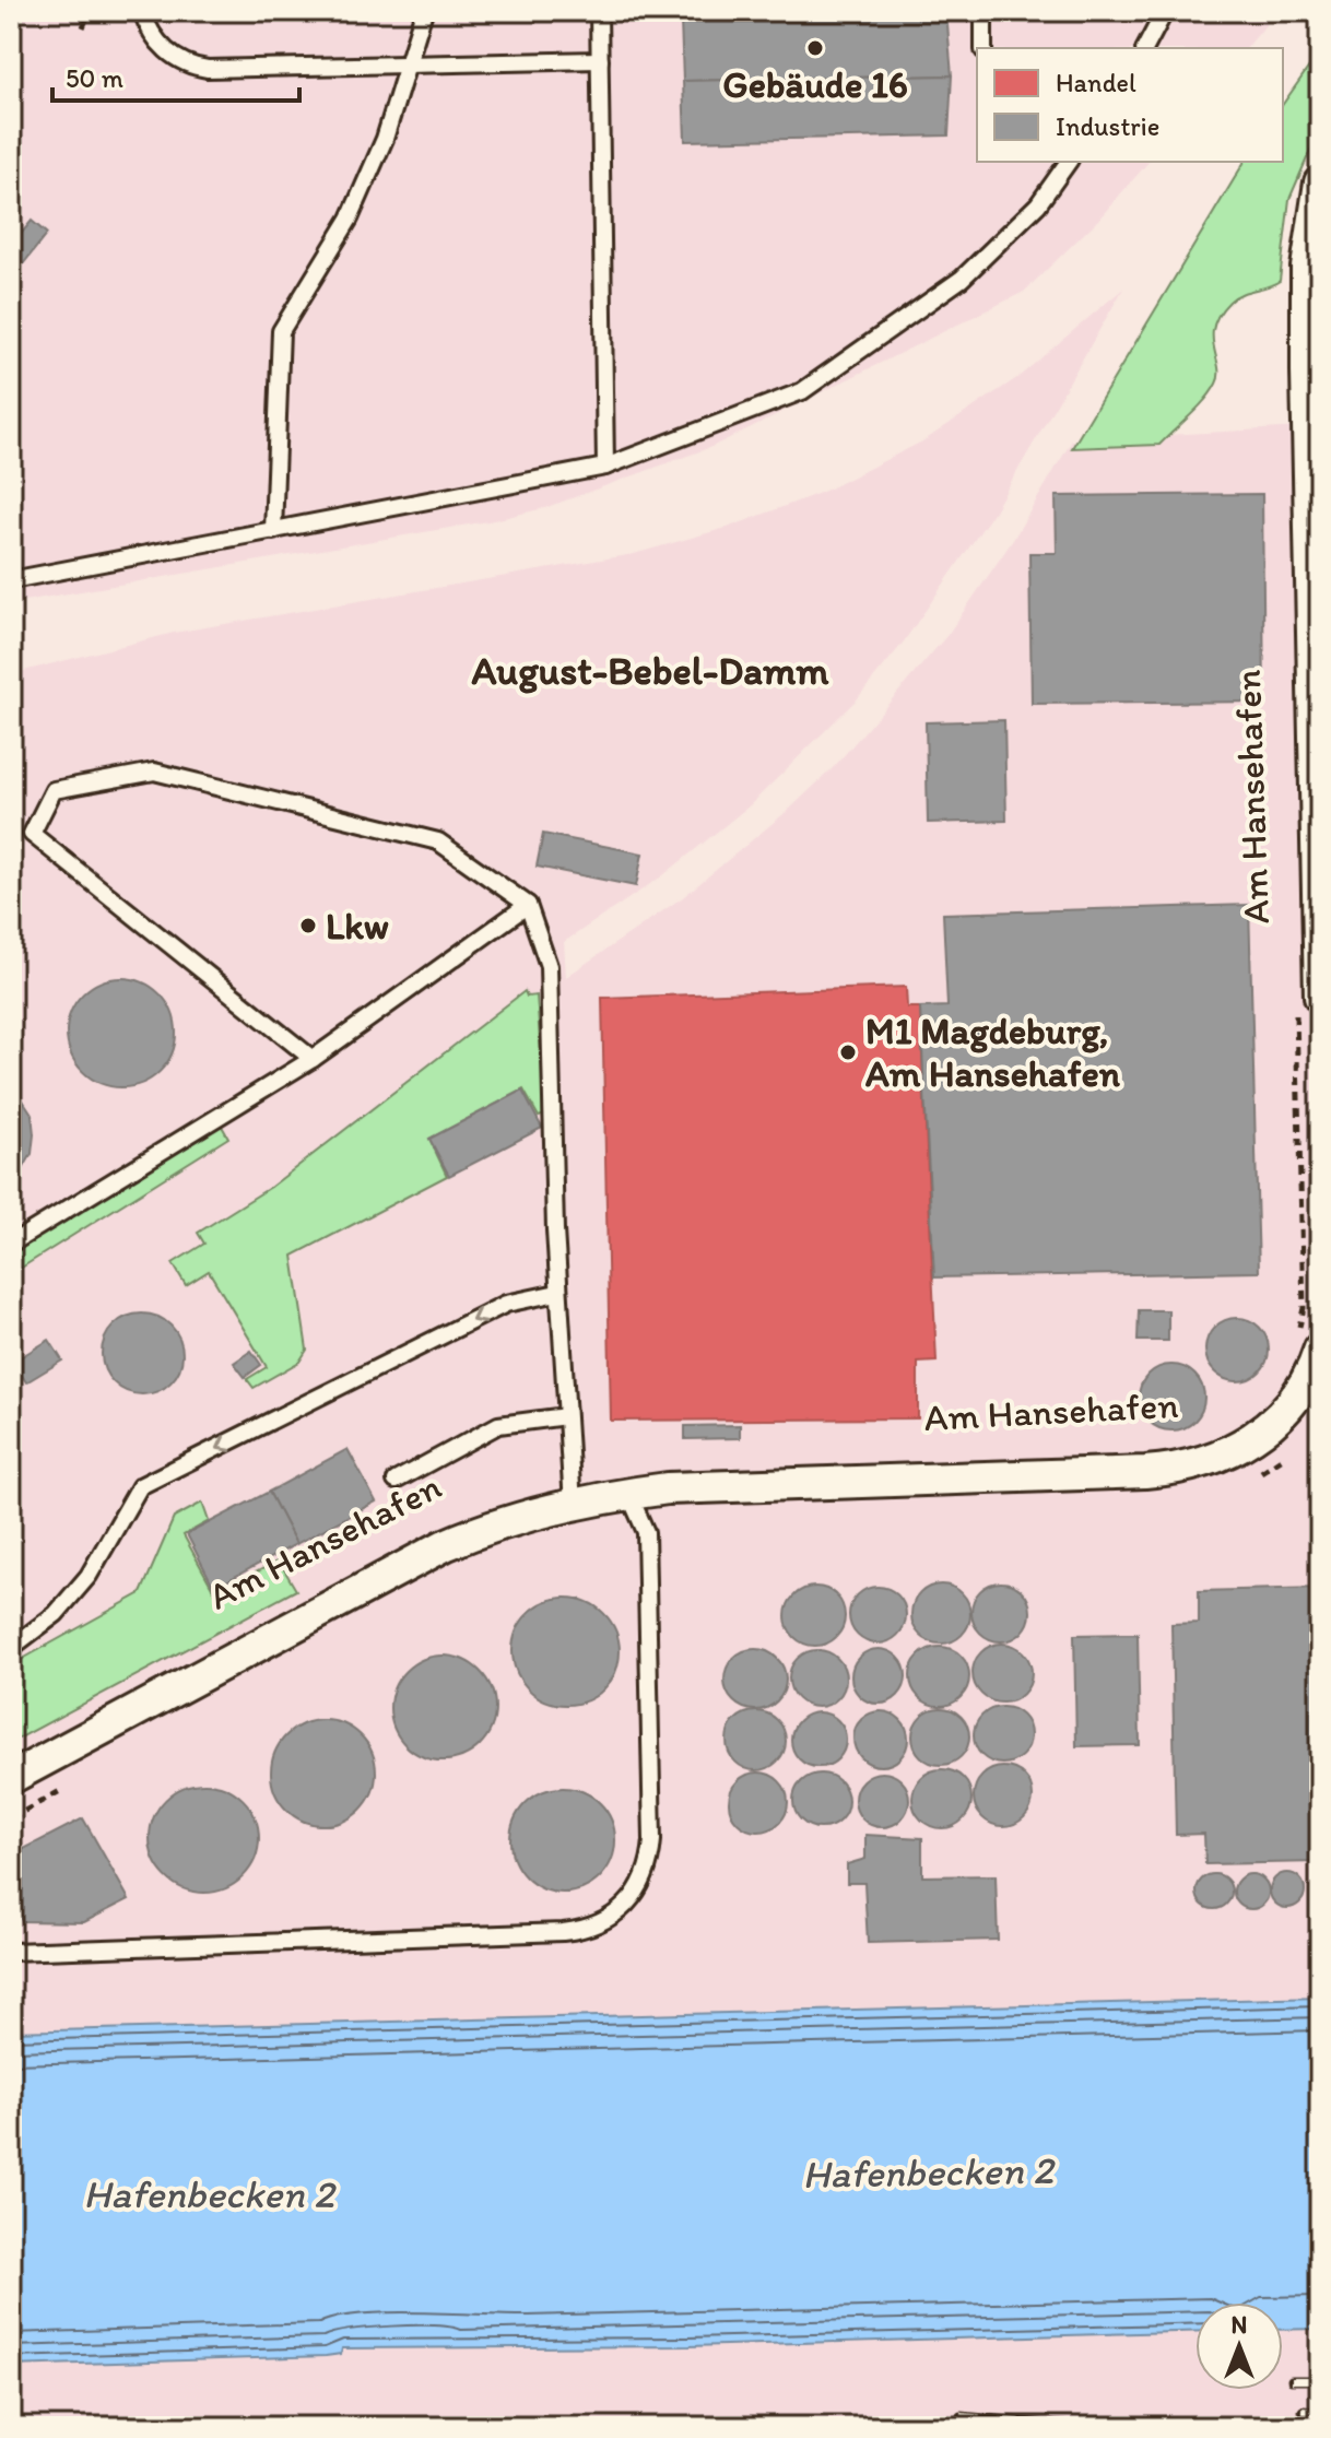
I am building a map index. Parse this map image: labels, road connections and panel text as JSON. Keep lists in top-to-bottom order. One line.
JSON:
{"streets":{"street":["Am Hansehafen"]},"districts":["August-Bebel-Damm"],"water":["Hafenbecken 2"],"places":["Gebäude 16","Lkw","M1 Magdeburg, Am Hansehafen"],"legend":["Handel","Industrie"],"scale_bar":"50 m","north":"top"}
